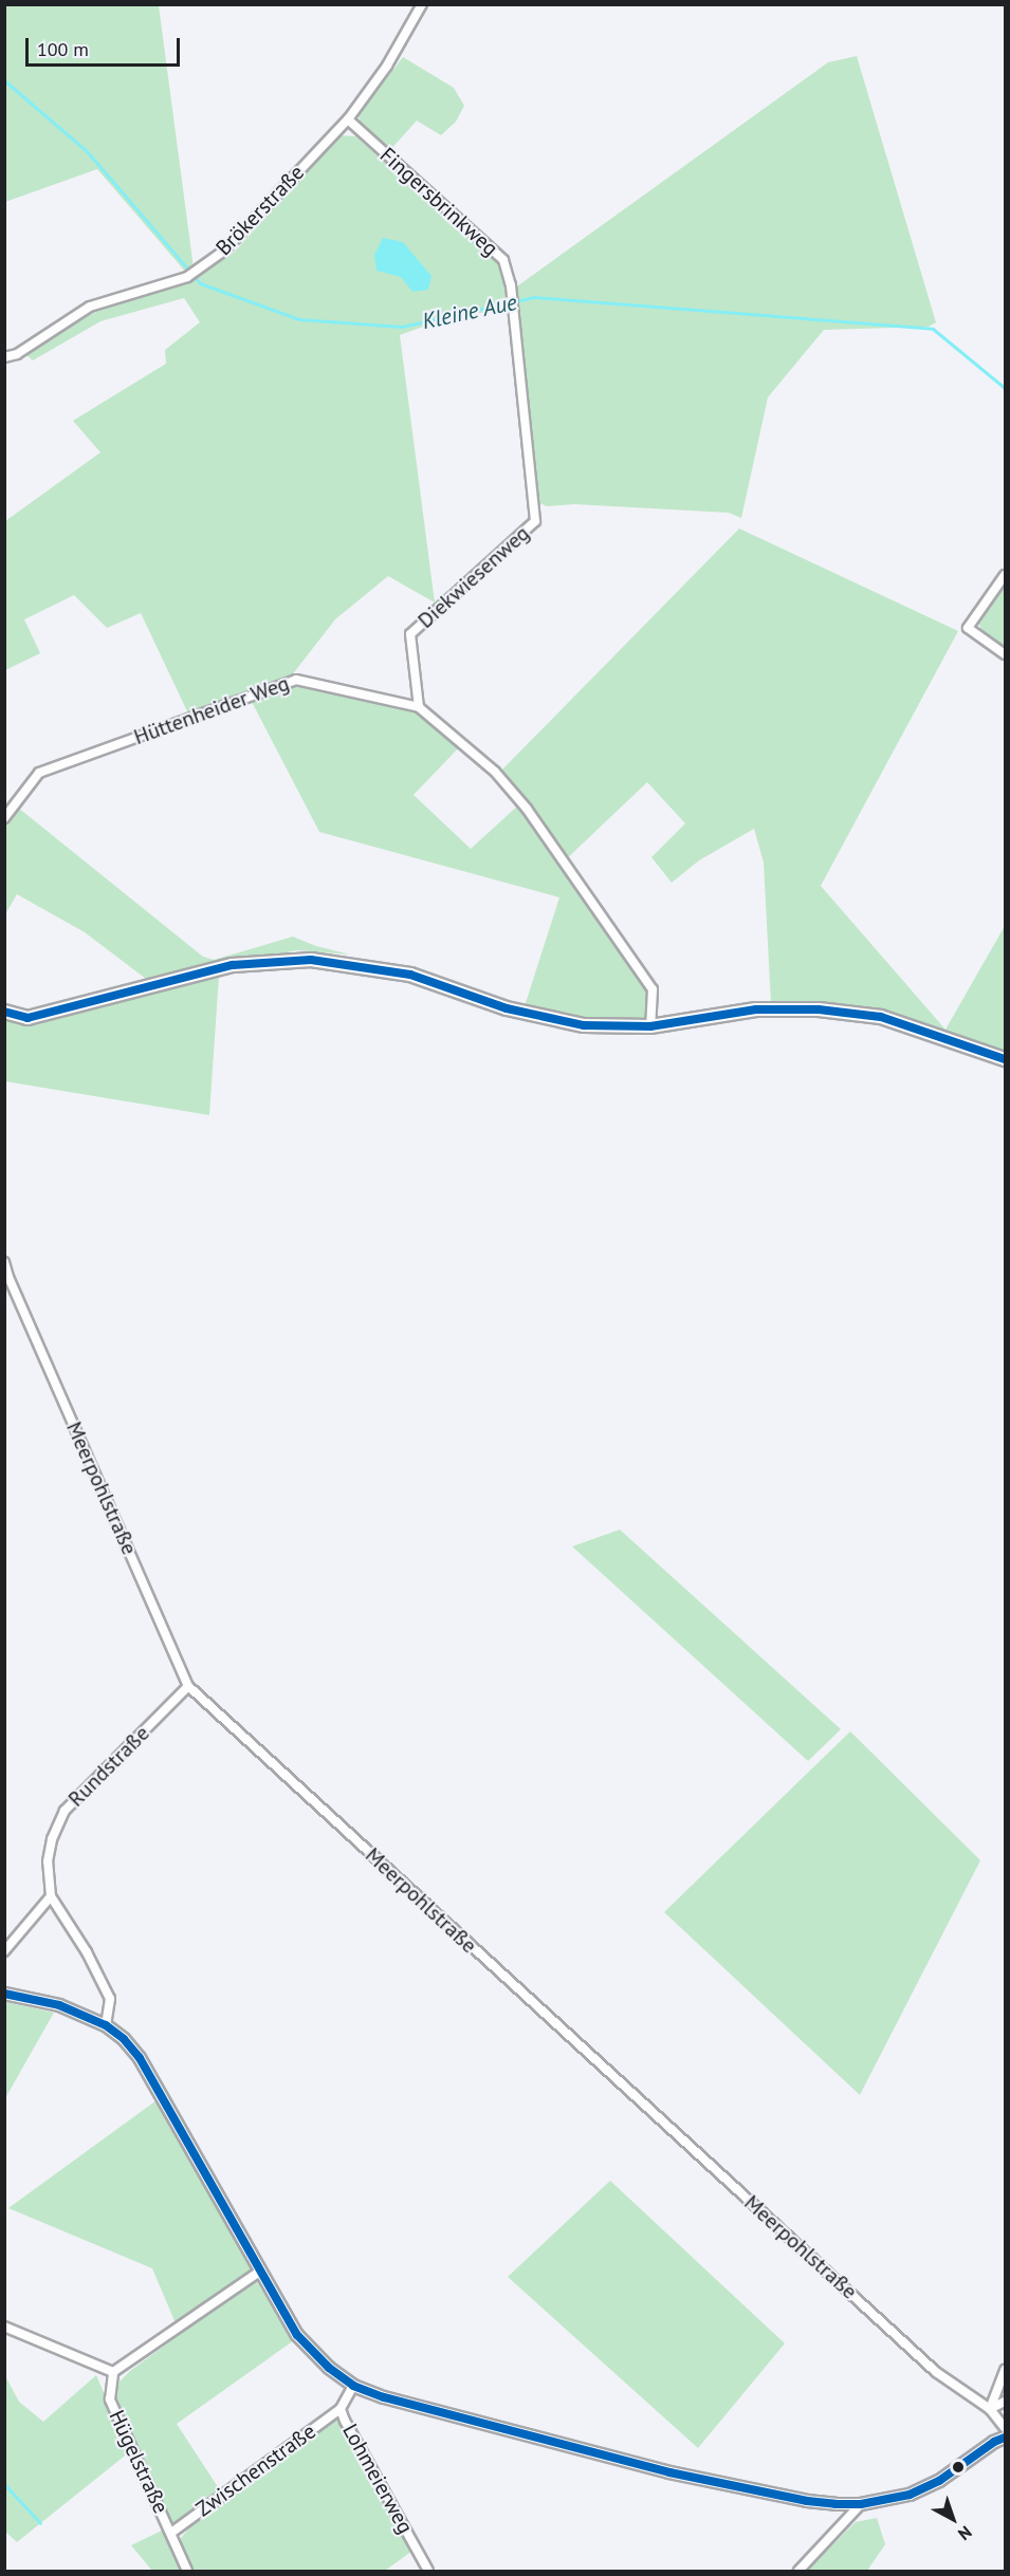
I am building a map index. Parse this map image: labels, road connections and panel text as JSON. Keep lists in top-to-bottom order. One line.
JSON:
{"streets":{"street":["Fingersbrinkweg","Brökerstraße","Diekwiesenweg","Hüttenheider Weg","Meerpohlstraße","Rundstraße","Hügelstraße","Zwischenstraße","Lohmeierweg"]},"crossings":[["Fingersbrinkweg","Brökerstraße"],["Fingersbrinkweg","Diekwiesenweg"],["Diekwiesenweg","Hüttenheider Weg"],["Meerpohlstraße","Rundstraße"],["Hügelstraße","Zwischenstraße"],["Zwischenstraße","Lohmeierweg"]],"water":["Kleine Aue"],"scale_bar":"100 m","north":"bottom right"}
